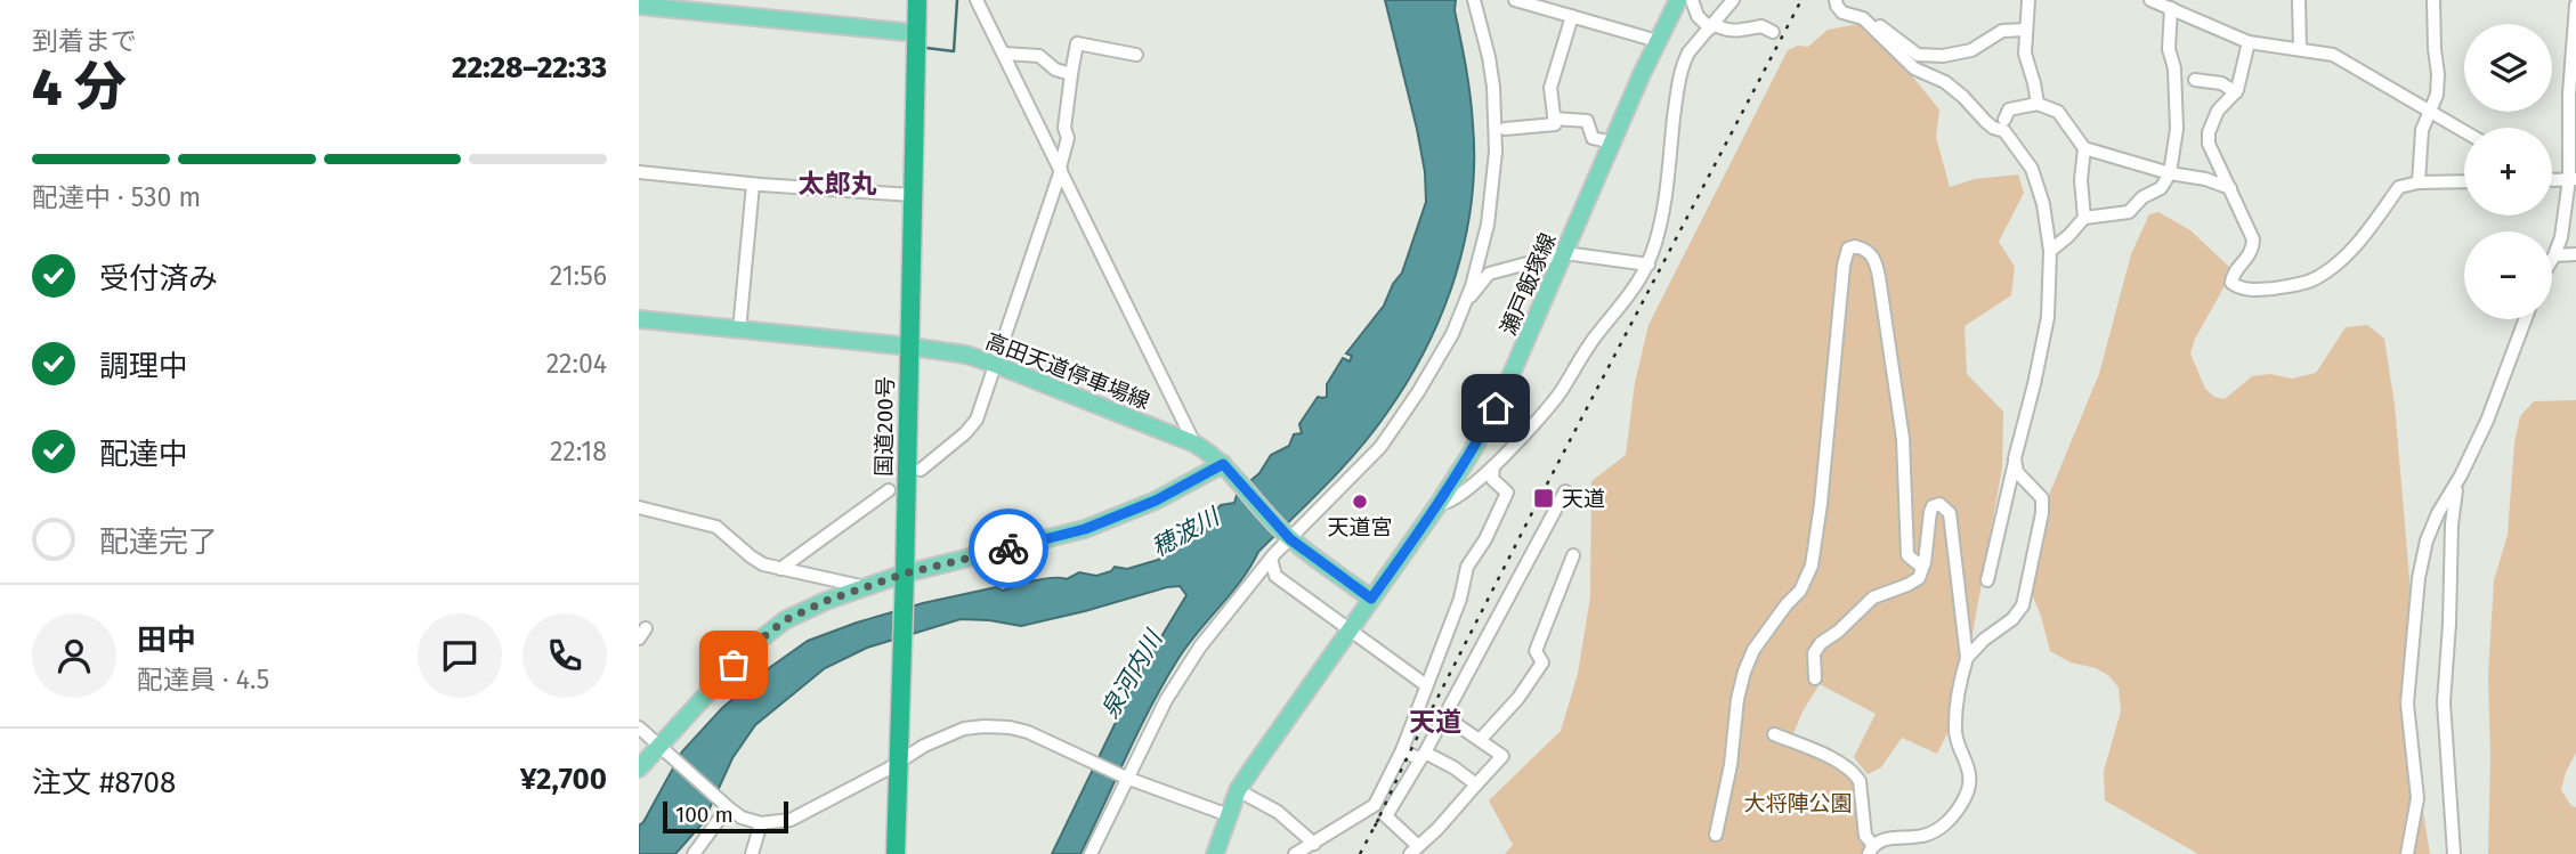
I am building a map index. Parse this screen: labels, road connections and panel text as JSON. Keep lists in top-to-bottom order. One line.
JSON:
{"streets":{"highway":["国道200号"],"main road":["瀬戸飯塚線","高田天道停車場線"]},"crossings":[["瀬戸飯塚線","高田天道停車場線"],["高田天道停車場線","国道200号"]],"districts":["太郎丸","天道"],"water":["穂波川","泉河内川"],"parks":["大将陣公園"],"places":{"transit":["天道"],"other":["天道宮"]},"scale_bar":"100 m","page":{"heading":["4 分","到着まで","22:28–22:33"],"panel":["田中","配達員 · 4.5","注文 #8708","¥2,700"],"map_buttons":["+","−"],"bar":"配達中 · 530 m","list":[["受付済み","21:56"],["調理中","22:04"],["配達中","22:18"],"配達完了"],"scale":"100 m"}}
